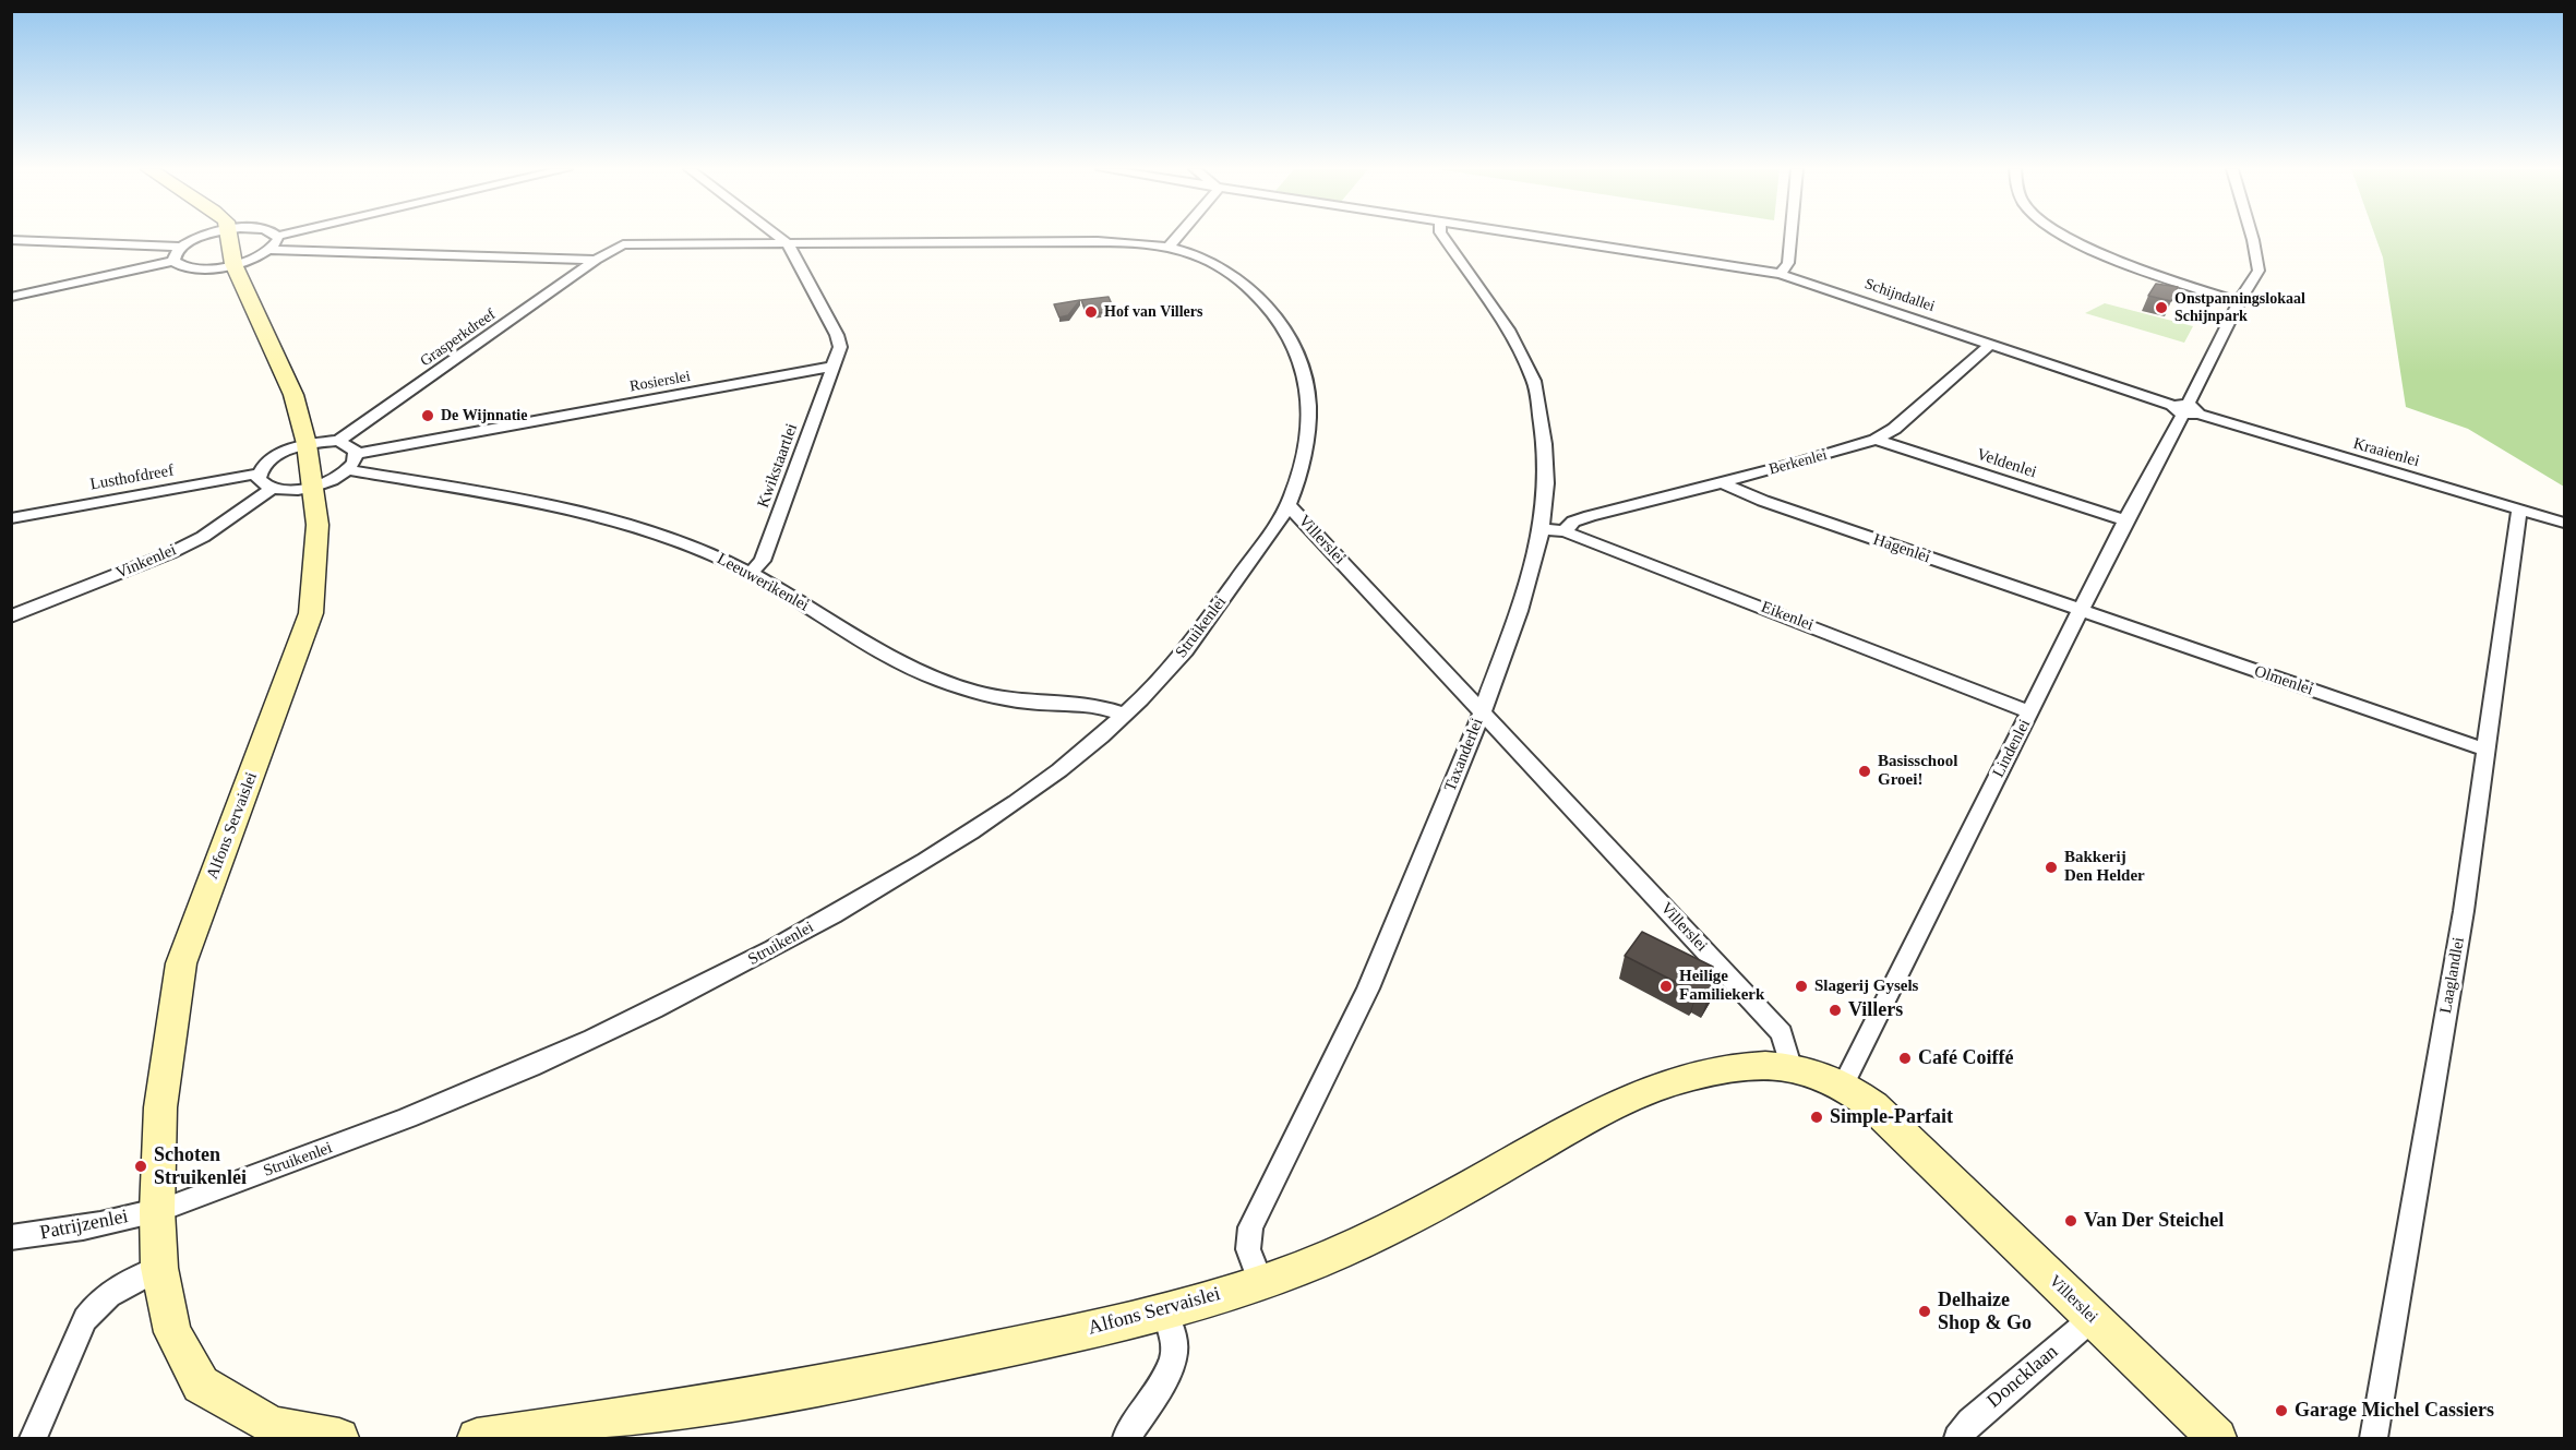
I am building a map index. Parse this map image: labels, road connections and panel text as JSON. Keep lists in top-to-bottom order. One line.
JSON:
{"streets":{"street":["Schijndallei","Grasperkdreef","Rosierslei","Kraaienlei","Berkenlei","Veldenlei","Kwikstaartlei","Lusthofdreef","Villerslei","Hagenlei","Vinkenlei","Leeuwerikenlei","Eikenlei","Struikenlei","Olmenlei","Lindenlei","Taxanderlei","Alfons Servaislei","Laaglandlei","Patrijzenlei","Doncklaan"]},"crossings":[["Schijndallei","Kraaienlei"],["Schijndallei","Berkenlei"],["Schijndallei","Lindenlei"],["Grasperkdreef","Villerslei"],["Rosierslei","Kwikstaartlei"],["Kraaienlei","Lindenlei"],["Kraaienlei","Laaglandlei"],["Berkenlei","Veldenlei"],["Berkenlei","Hagenlei"],["Berkenlei","Eikenlei"],["Veldenlei","Lindenlei"],["Kwikstaartlei","Leeuwerikenlei"],["Villerslei","Struikenlei"],["Villerslei","Lindenlei"],["Villerslei","Taxanderlei"],["Villerslei","Alfons Servaislei"],["Villerslei","Doncklaan"],["Hagenlei","Olmenlei"],["Hagenlei","Lindenlei"],["Leeuwerikenlei","Struikenlei"],["Eikenlei","Lindenlei"],["Eikenlei","Taxanderlei"],["Struikenlei","Alfons Servaislei"],["Struikenlei","Patrijzenlei"],["Olmenlei","Lindenlei"],["Olmenlei","Laaglandlei"],["Taxanderlei","Alfons Servaislei"],["Alfons Servaislei","Patrijzenlei"]],"places":["Onstpanningslokaal Schijnpark","Hof van Villers","De Wijnnatie","Basisschool Groei!","Bakkerij Den Helder","Heilige Familiekerk","Slagerij Gysels","Villers","Café Coiffé","Simple-Parfait","Schoten Struikenlei","Van Der Steichel","Delhaize Shop & Go","Garage Michel Cassiers"]}
